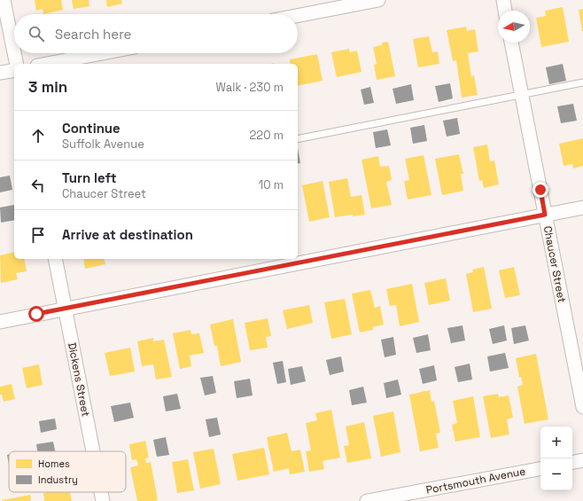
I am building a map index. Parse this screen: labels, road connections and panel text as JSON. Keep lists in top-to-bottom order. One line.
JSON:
{"streets":{"street":["Chaucer Street","Dickens Street","Portsmouth Avenue"]},"legend":["Homes","Industry"],"north":"left","page":{"search":"Search here","heading":["3 min","Walk · 230 m"],"list":[["Continue","Suffolk Avenue","220 m"],["Turn left","Chaucer Street","10 m"],"Arrive at destination"],"map_buttons":["+","−"]}}
